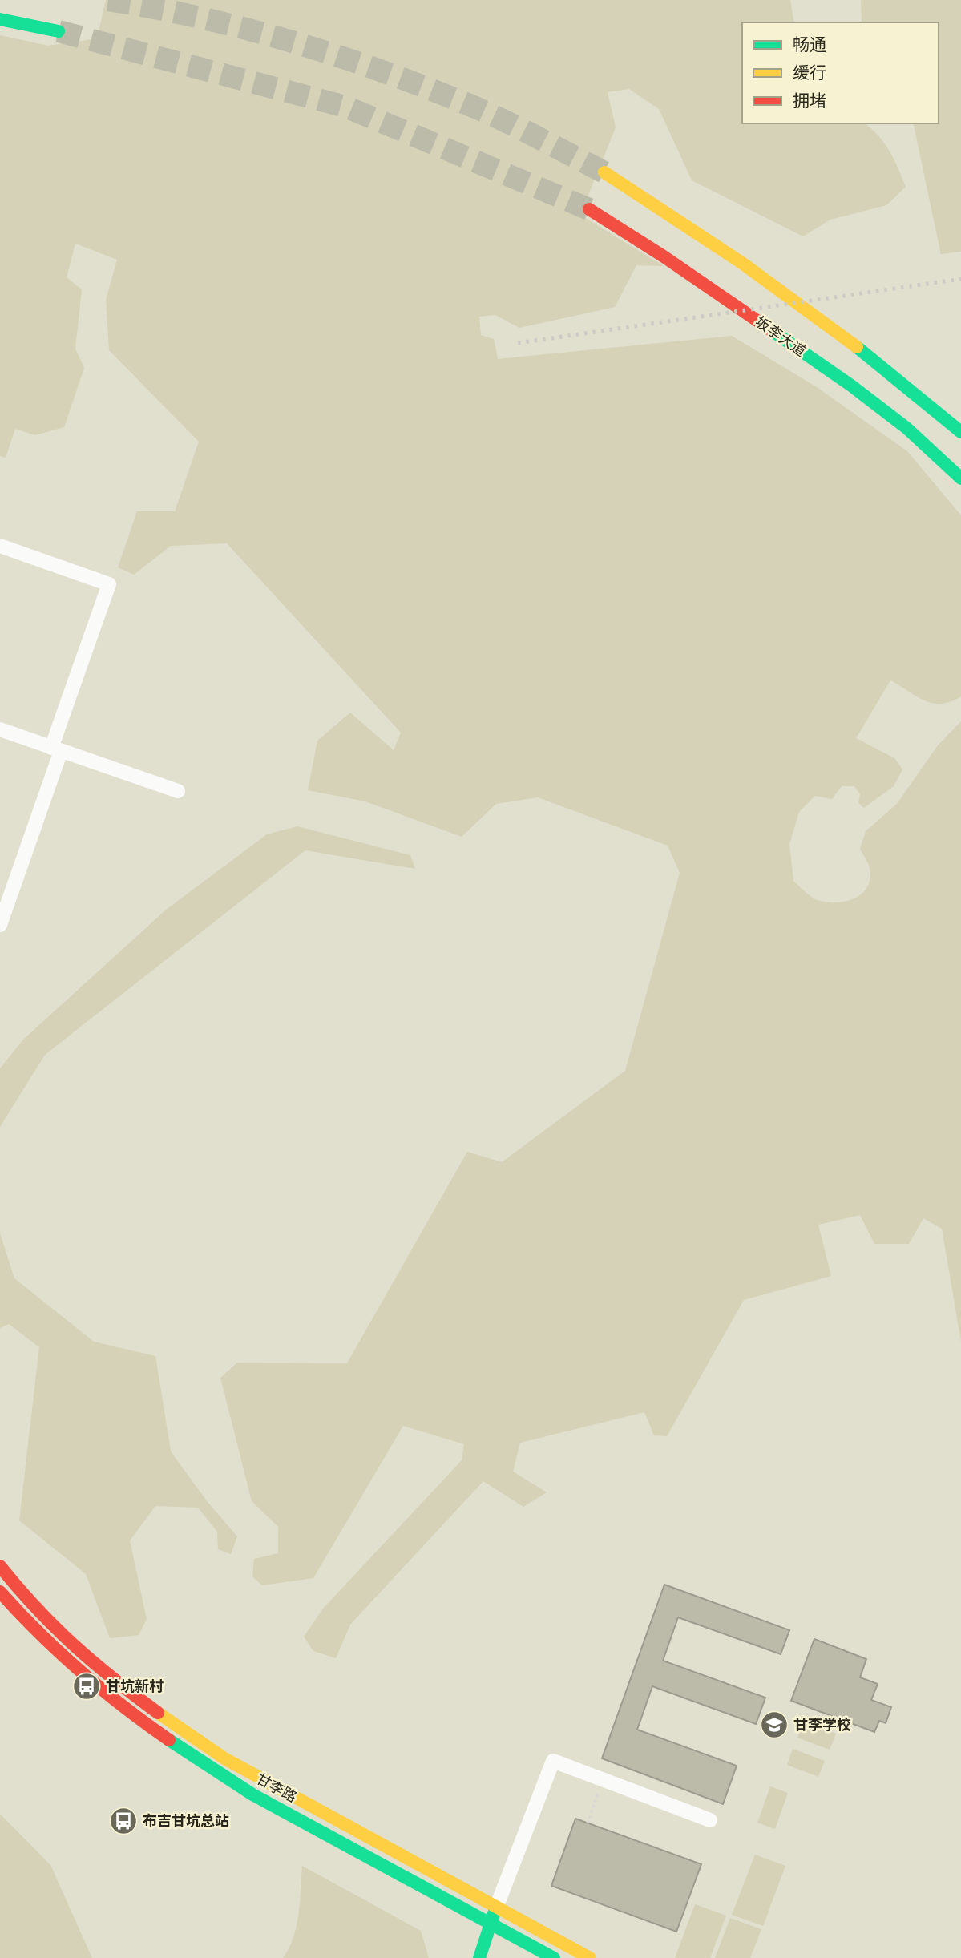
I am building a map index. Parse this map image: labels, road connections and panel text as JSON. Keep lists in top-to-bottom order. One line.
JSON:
{"streets":{"main road":["坂李大道","甘李路"]},"places":{"bus stop":["甘坑新村","布吉甘坑总站"],"school or university":["甘李学校"]},"legend":["畅通","缓行","拥堵"]}
